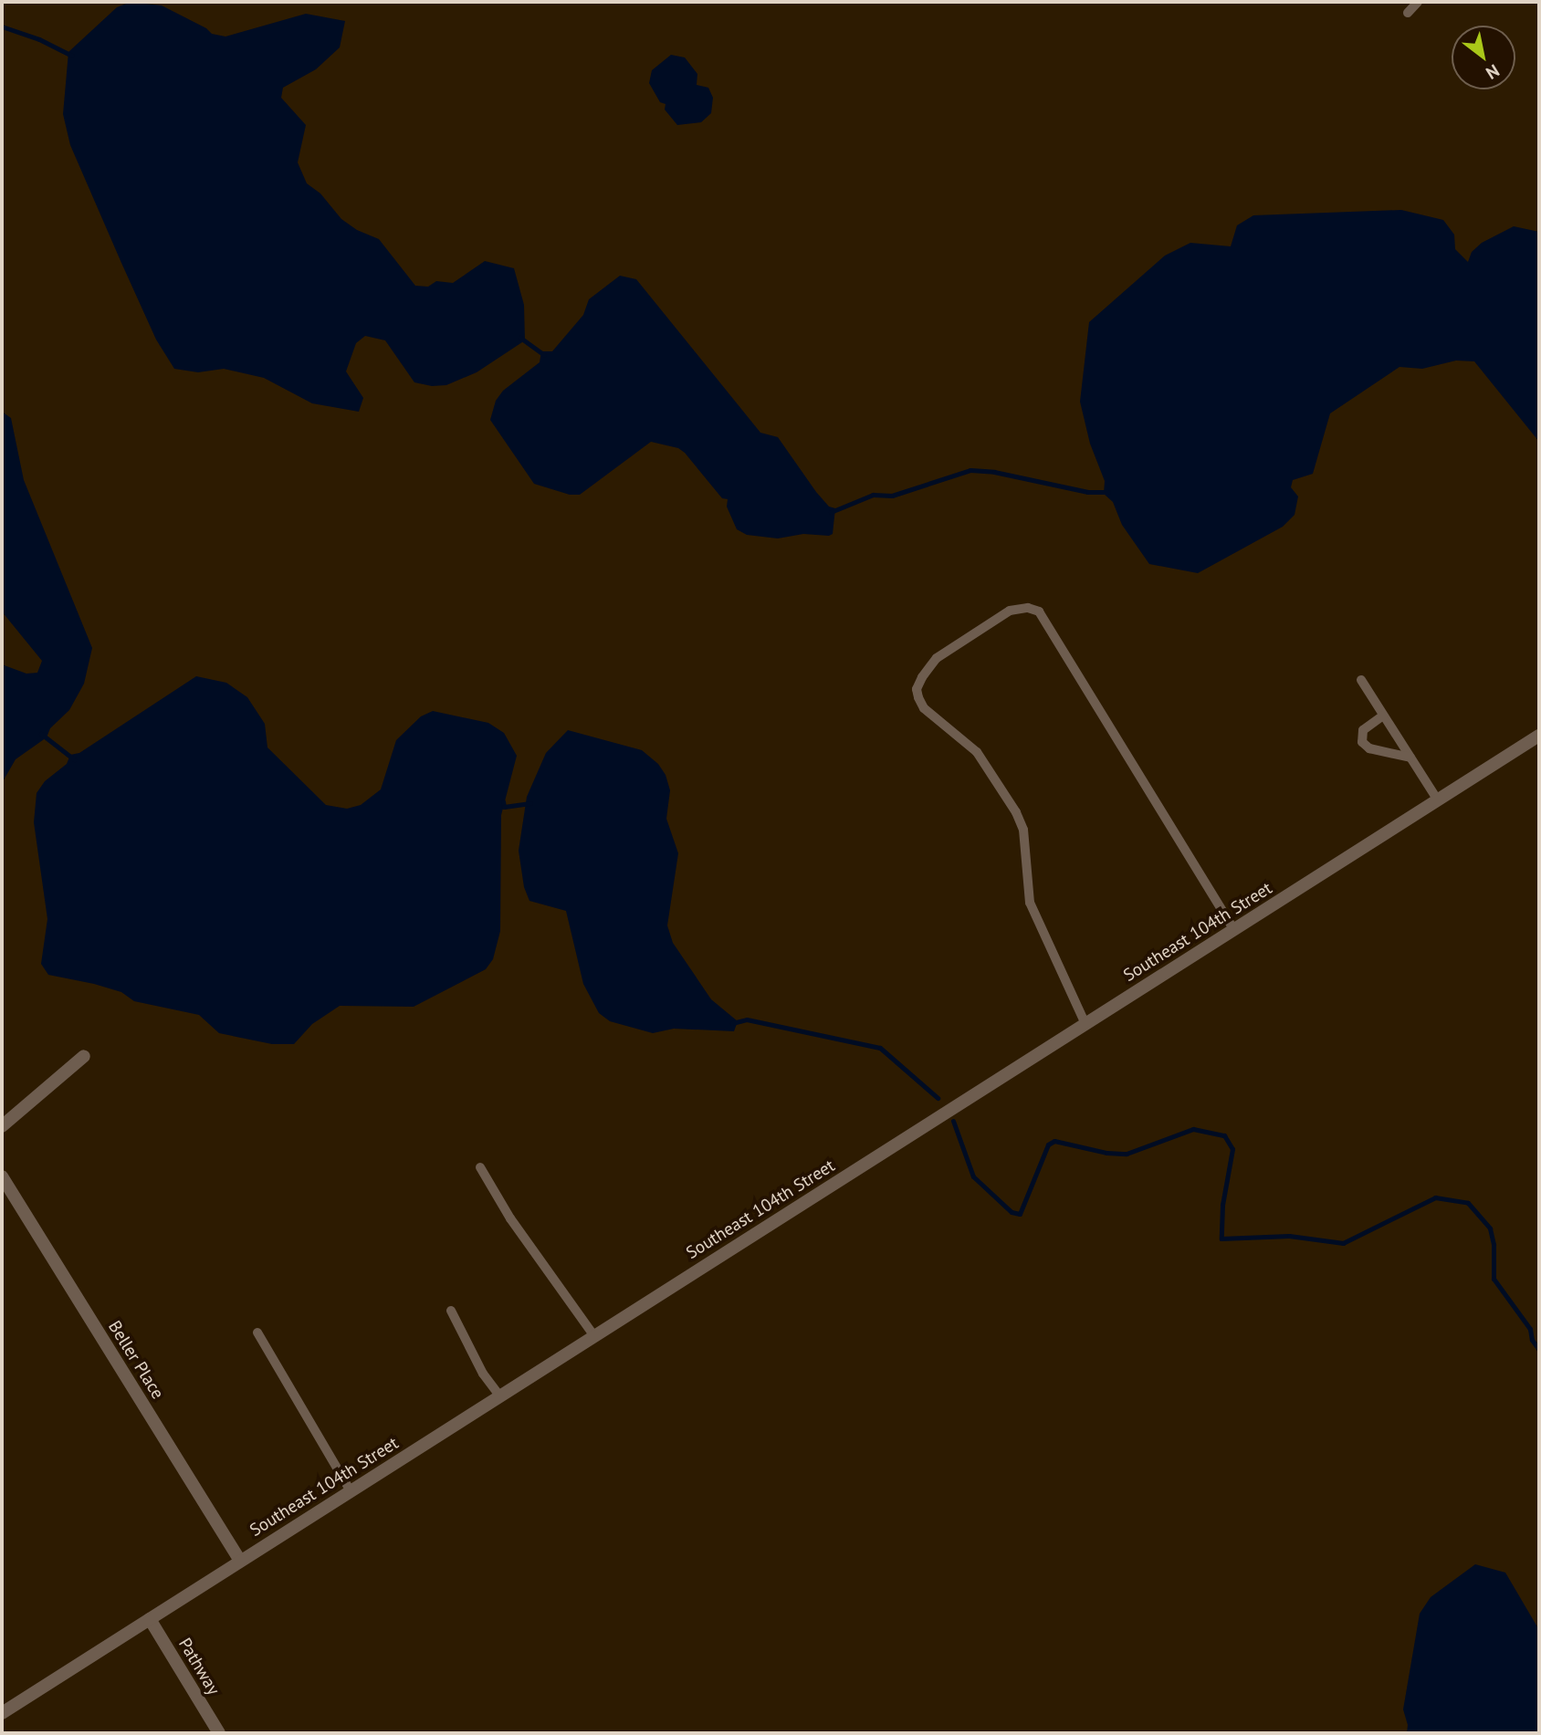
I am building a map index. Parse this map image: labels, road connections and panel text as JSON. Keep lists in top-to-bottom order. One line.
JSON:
{"streets":{"street":["Southeast 104th Street","Beller Place","Pathway"]},"crossings":[["Southeast 104th Street","Beller Place"],["Southeast 104th Street","Pathway"]],"north":"bottom right"}
